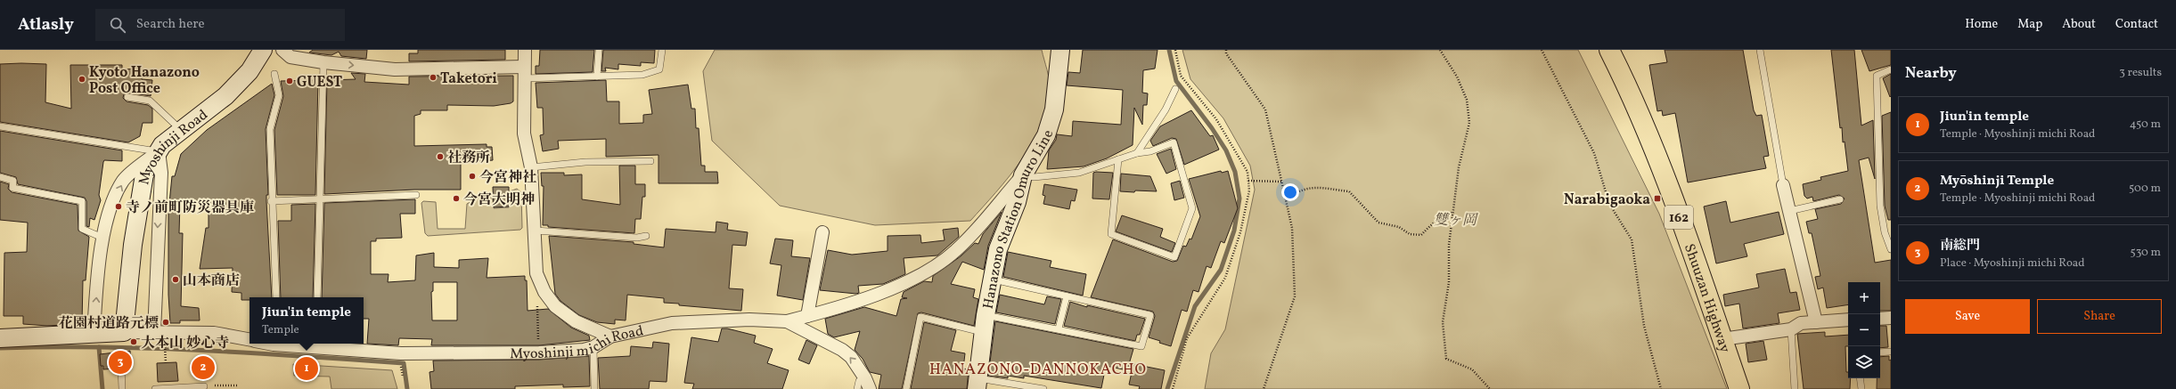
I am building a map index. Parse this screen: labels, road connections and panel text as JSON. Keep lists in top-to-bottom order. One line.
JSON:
{"streets":{"highway":["162","Shuuzan Highway"],"main road":["Myoshinji Road","Hanazono Station Omuro Line"],"street":["Myoshinji michi Road"]},"districts":["HANAZONO-DANNOKACHO"],"parks":["雙ヶ岡"],"places":{"other":["Taketori","Kyoto Hanazono Post Office","GUEST","社務所","今宮神社","今宮大明神","寺ノ前町防災器具庫","山本商店","花園村道路元標","大本山 妙心寺"],"transit":["Narabigaoka"]},"page":{"header":"Atlasly","search":"Search here","nav":["Home","Map","About","Contact"],"heading":["Nearby","3 results"],"list":[{"mark":"1","name":"Jiun'in temple","note":"Temple · Myoshinji michi Road","value":"450 m"},{"mark":"2","name":"Myōshinji Temple","note":"Temple · Myoshinji michi Road","value":"500 m"},{"mark":"3","name":"南総門","note":"Place · Myoshinji michi Road","value":"530 m"}],"map_buttons":["+","−"],"buttons":["Save","Share"],"popup":["Jiun'in temple","Temple"],"pins":["3","2","1"]}}
